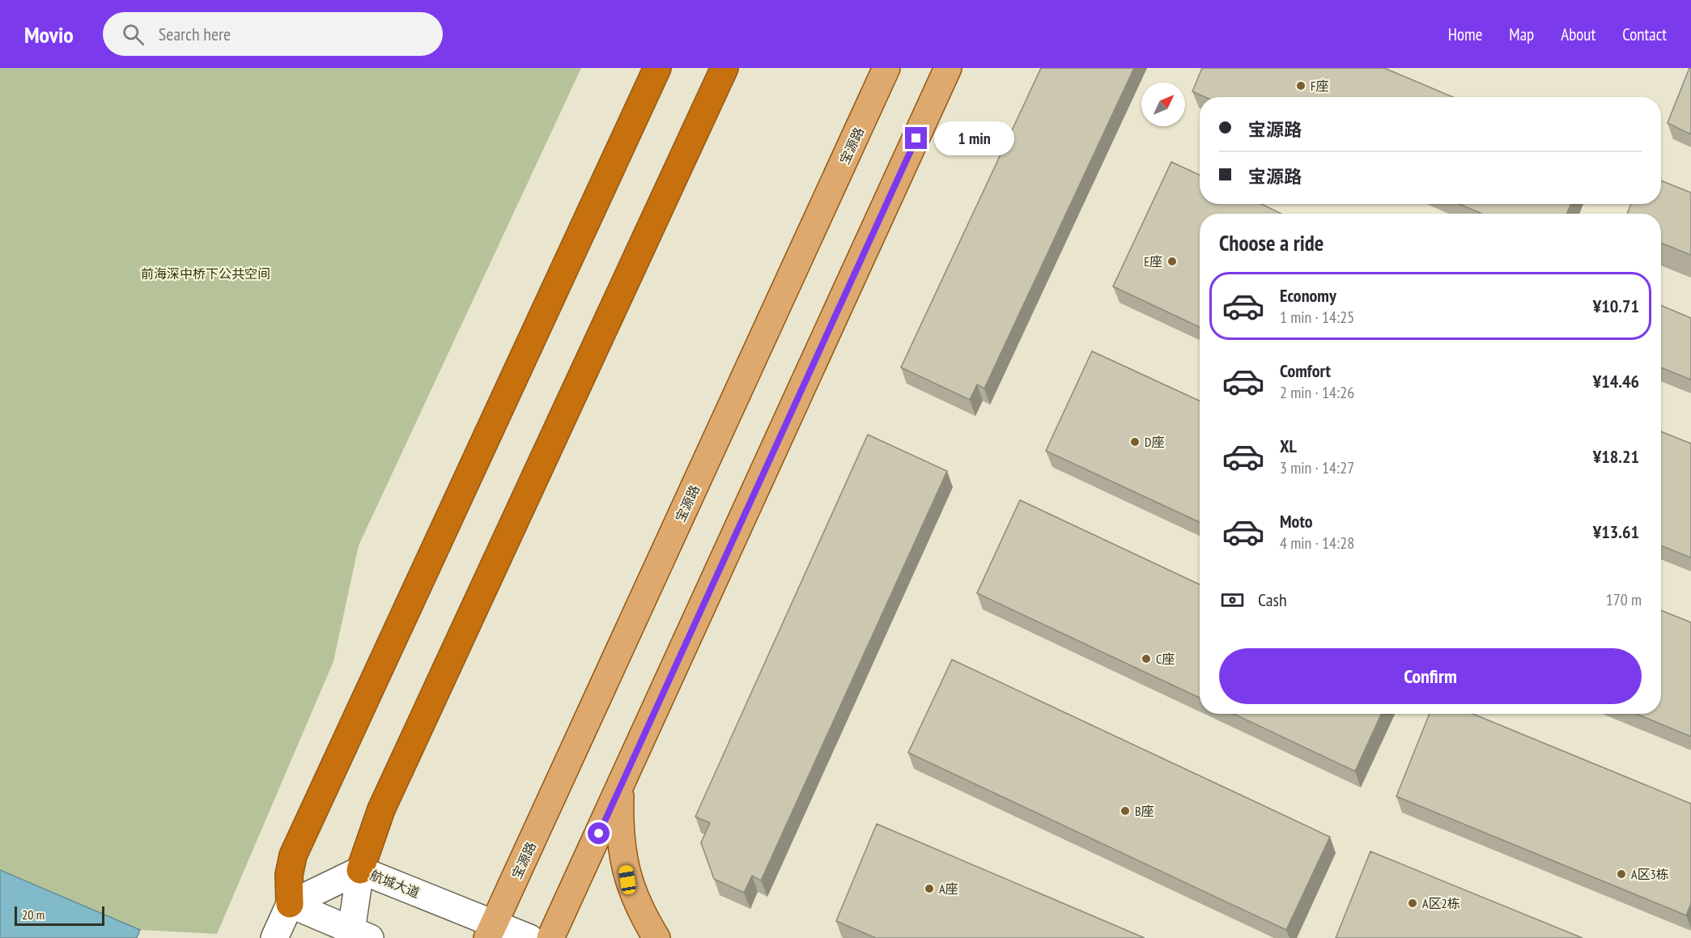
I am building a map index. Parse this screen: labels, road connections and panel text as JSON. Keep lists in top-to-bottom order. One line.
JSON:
{"streets":{"main road":["宝源路","航城大道"]},"crossings":[["宝源路","航城大道"]],"parks":["前海深中桥下公共空间"],"places":["F座","E座","D座","C座","B座","A区3栋","A座","A区2栋"],"scale_bar":"20 m","north":"top right","page":{"header":"Movio","search":"Search here","nav":["Home","Map","About","Contact"],"banner":["宝源路","宝源路"],"bubble":"1 min","heading":"Choose a ride","list":[{"name":"Economy","note":"1 min · 14:25","value":"¥10.71"},{"name":"Comfort","note":"2 min · 14:26","value":"¥14.46"},{"name":"XL","note":"3 min · 14:27","value":"¥18.21"},{"name":"Moto","note":"4 min · 14:28","value":"¥13.61"}],"pay":["Cash","170 m"],"buttons":"Confirm","scale":"20 m"}}
